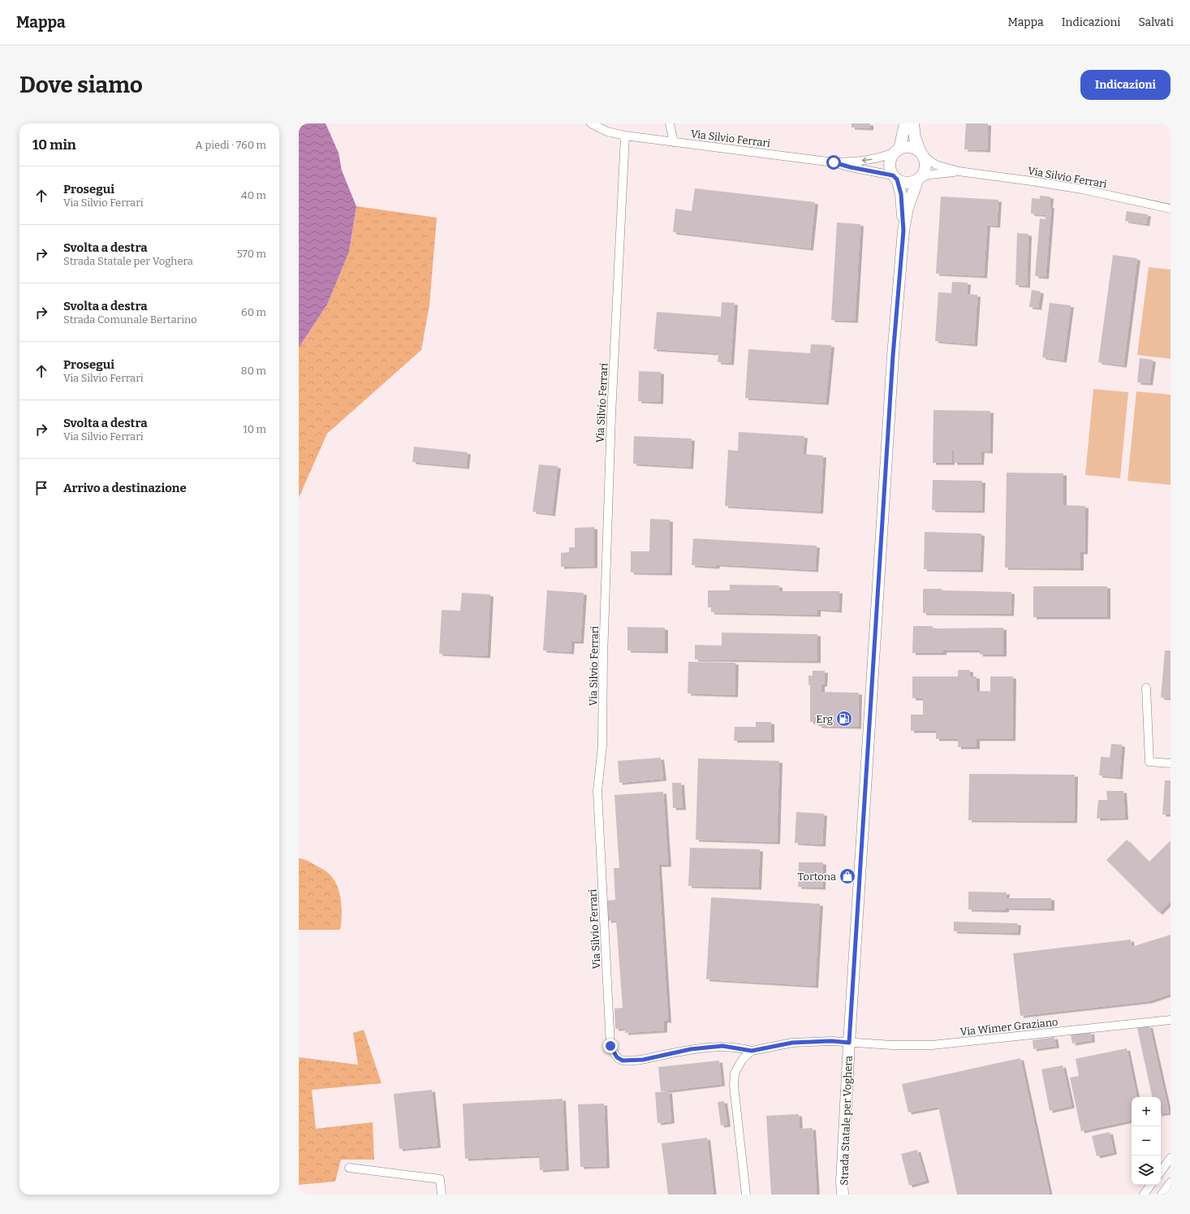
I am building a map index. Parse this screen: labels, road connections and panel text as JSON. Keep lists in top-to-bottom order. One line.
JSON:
{"streets":{"main road":["Strada Statale per Voghera"],"street":["Via Silvio Ferrari","Via Wimer Graziano"]},"crossings":[["Via Silvio Ferrari","Via Wimer Graziano"],["Via Silvio Ferrari","Strada Statale per Voghera"],["Via Wimer Graziano","Strada Statale per Voghera"]],"places":{"fuel station":["Erg"],"shop":["Tortona"]},"page":{"header":"Mappa","nav":["Mappa","Indicazioni","Salvati"],"buttons":"Indicazioni","title":"Dove siamo","heading":["10 min","A piedi · 760 m"],"list":[["Prosegui","Via Silvio Ferrari","40 m"],["Svolta a destra","Strada Statale per Voghera","570 m"],["Svolta a destra","Strada Comunale Bertarino","60 m"],["Prosegui","Via Silvio Ferrari","80 m"],["Svolta a destra","Via Silvio Ferrari","10 m"],"Arrivo a destinazione"],"map_buttons":["+","−"]}}
